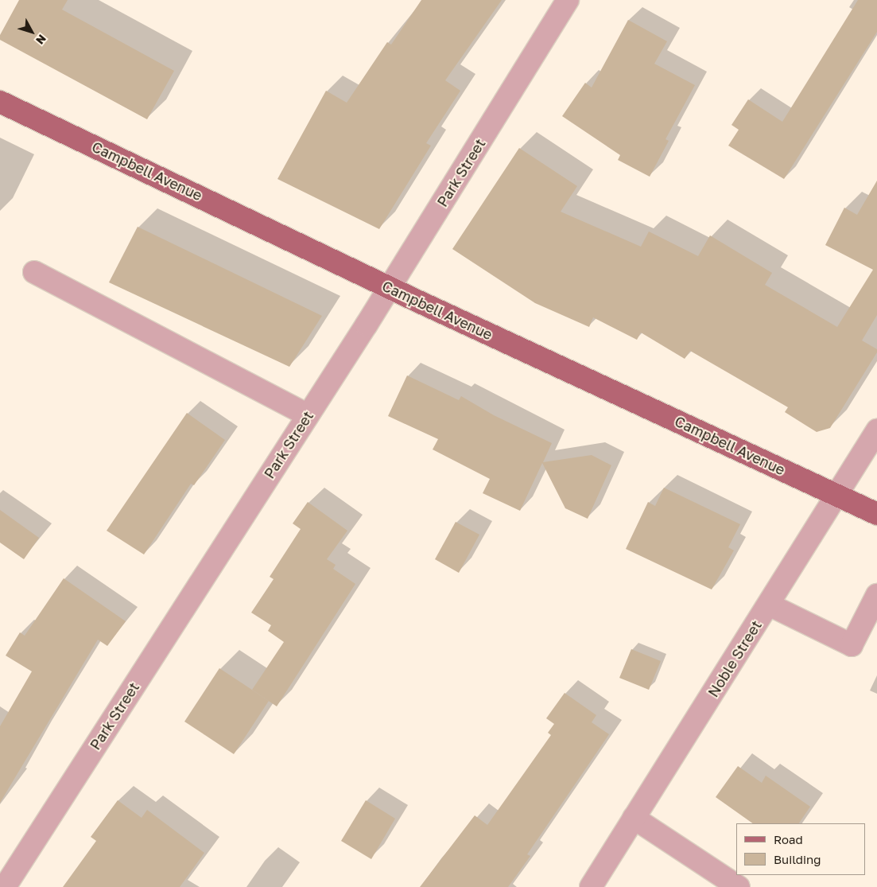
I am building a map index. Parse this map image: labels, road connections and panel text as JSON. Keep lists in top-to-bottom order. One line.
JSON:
{"streets":{"main road":["Campbell Avenue"],"street":["Park Street","Noble Street"]},"crossings":[["Campbell Avenue","Park Street"],["Campbell Avenue","Noble Street"]],"legend":["Road","Building"],"north":"bottom right"}
